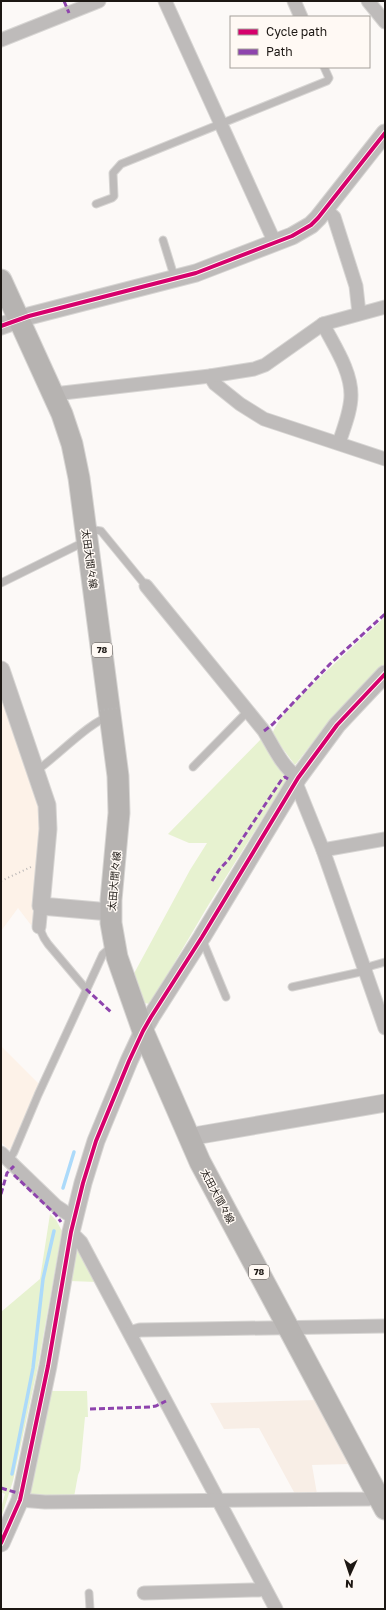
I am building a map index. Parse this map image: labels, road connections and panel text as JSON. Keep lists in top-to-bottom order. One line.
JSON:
{"streets":{"main road":["太田大間々線","78"]},"legend":["Cycle path","Path"],"north":"bottom"}
